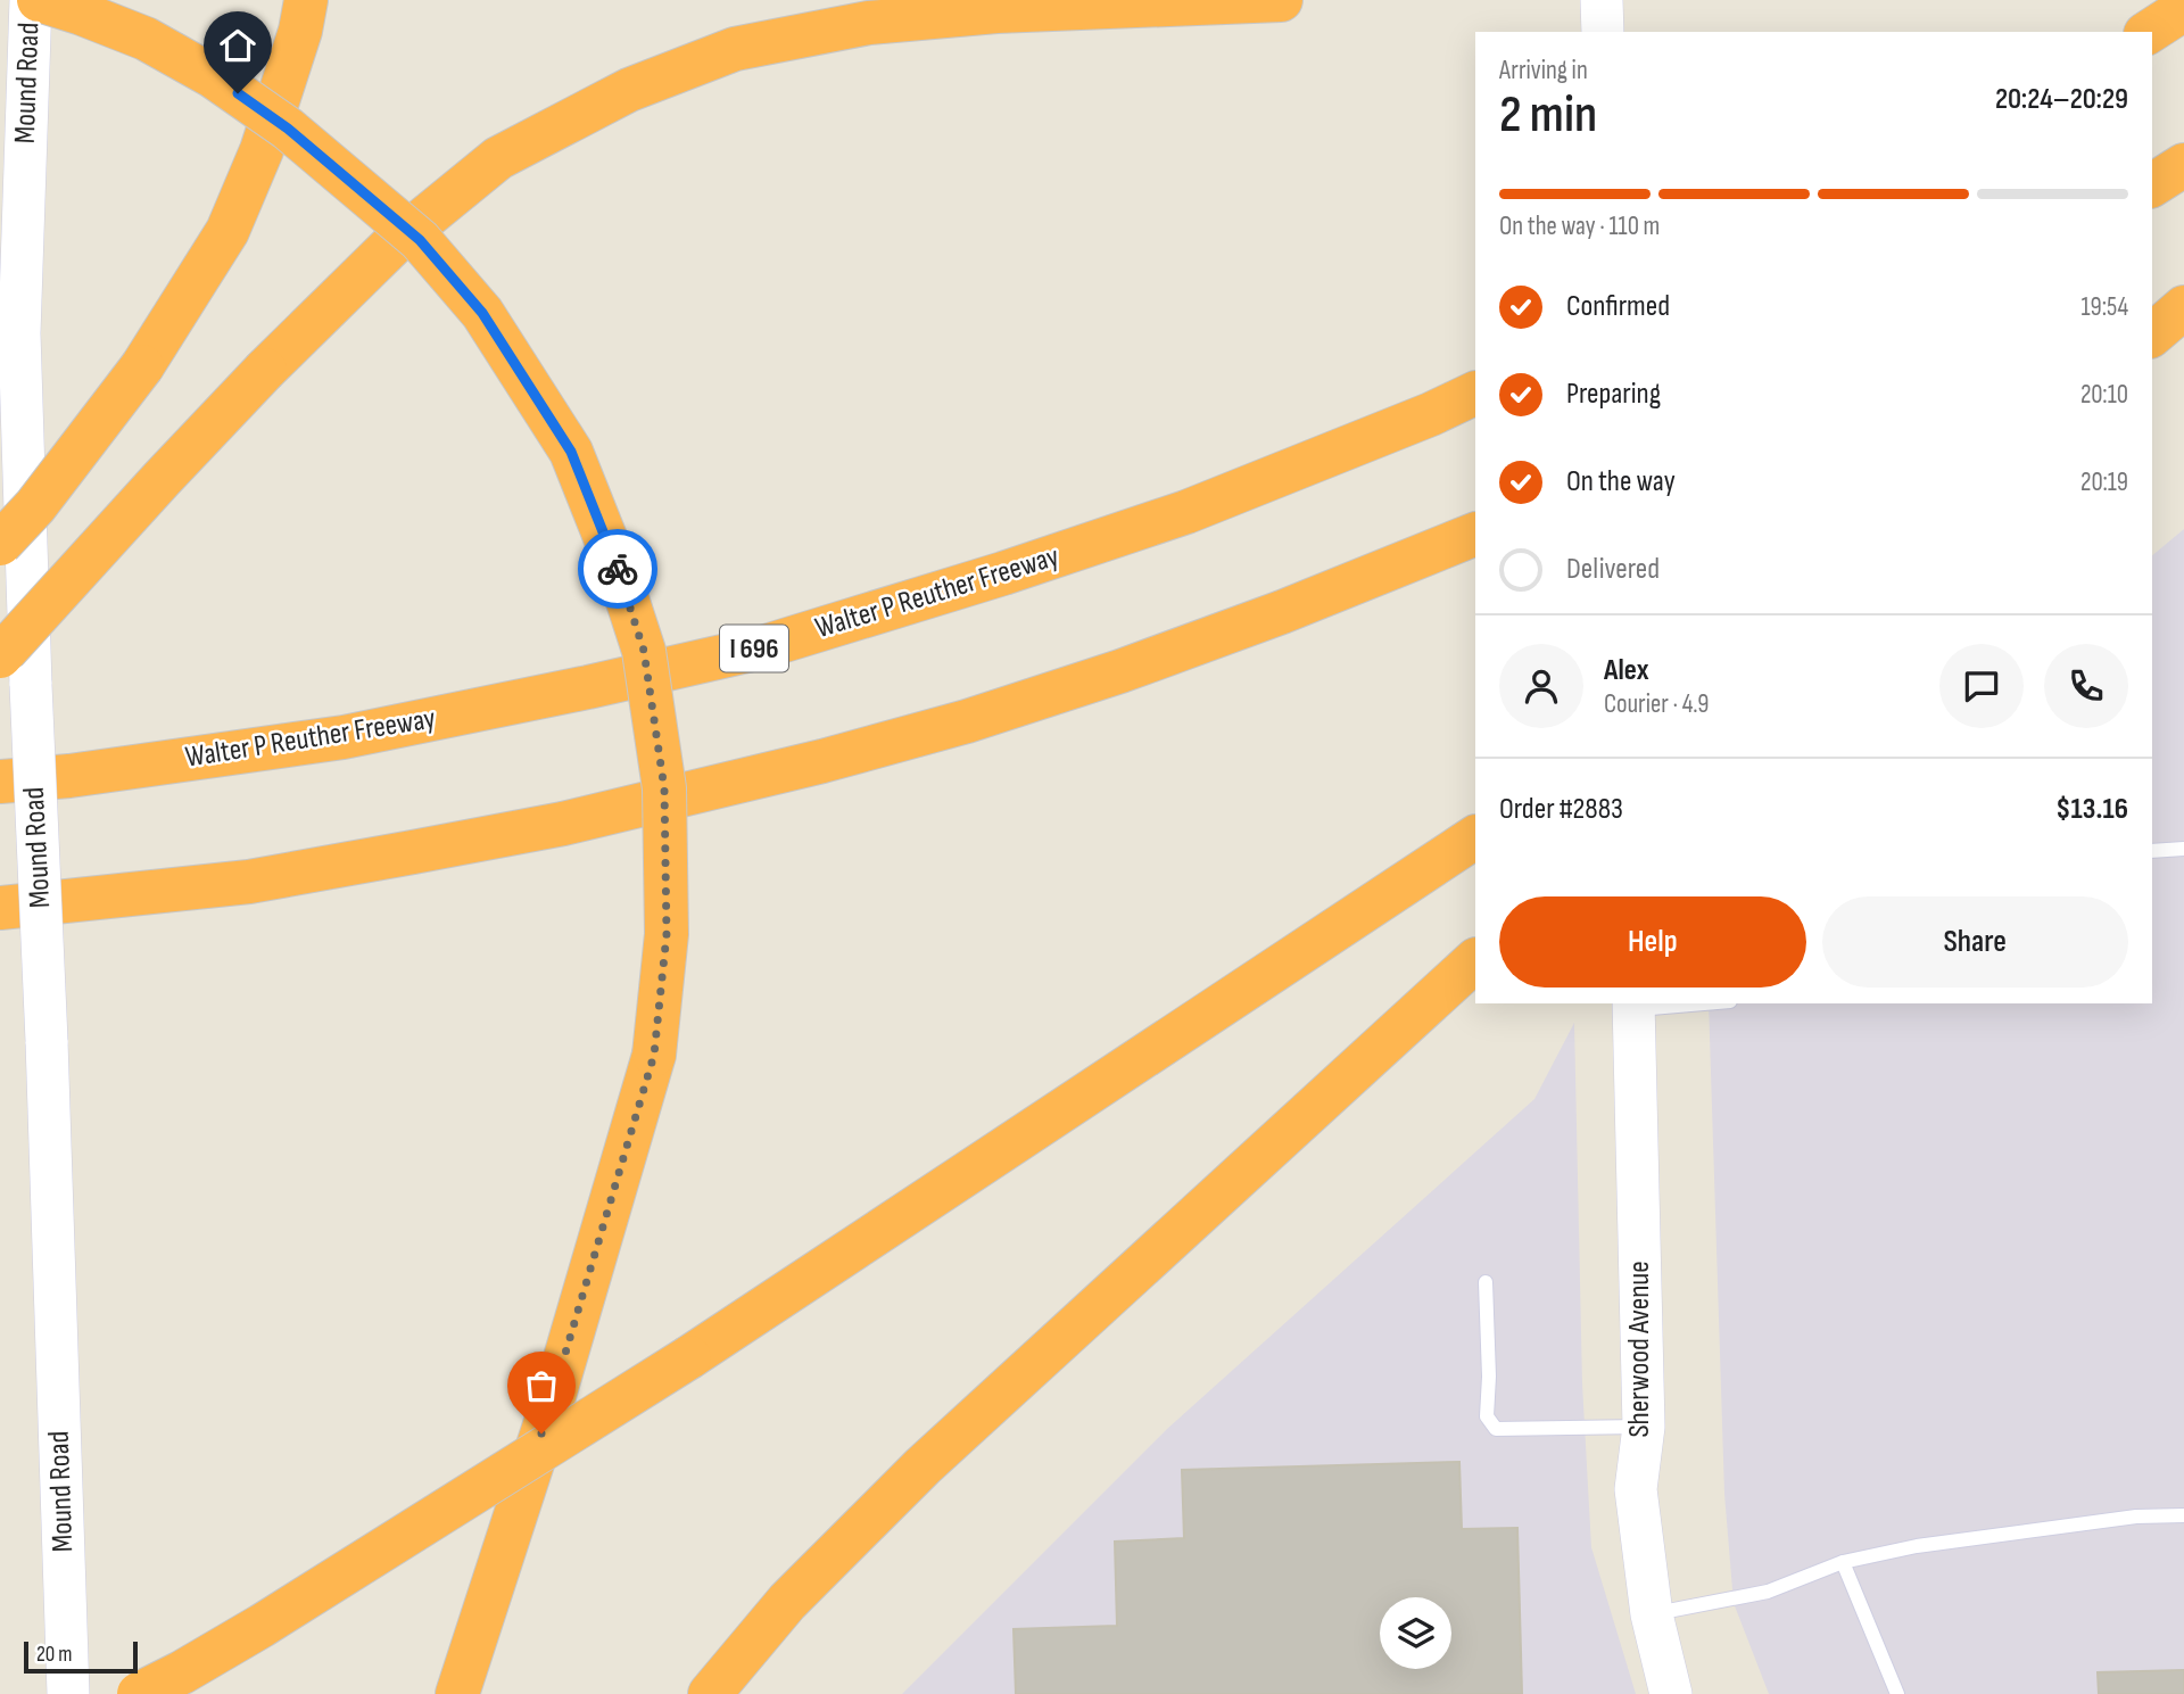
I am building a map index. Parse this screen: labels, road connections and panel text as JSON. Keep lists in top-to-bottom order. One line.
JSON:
{"streets":{"highway":["Walter P Reuther Freeway","I 696"],"street":["Mound Road","Sherwood Avenue"]},"scale_bar":"20 m","page":{"heading":["2 min","Arriving in","20:24–20:29"],"panel":["Alex","Courier · 4.9","Order #2883","$13.16"],"bar":"On the way · 110 m","list":[["Confirmed","19:54"],["Preparing","20:10"],["On the way","20:19"],"Delivered"],"buttons":["Help","Share"],"scale":"20 m"}}
